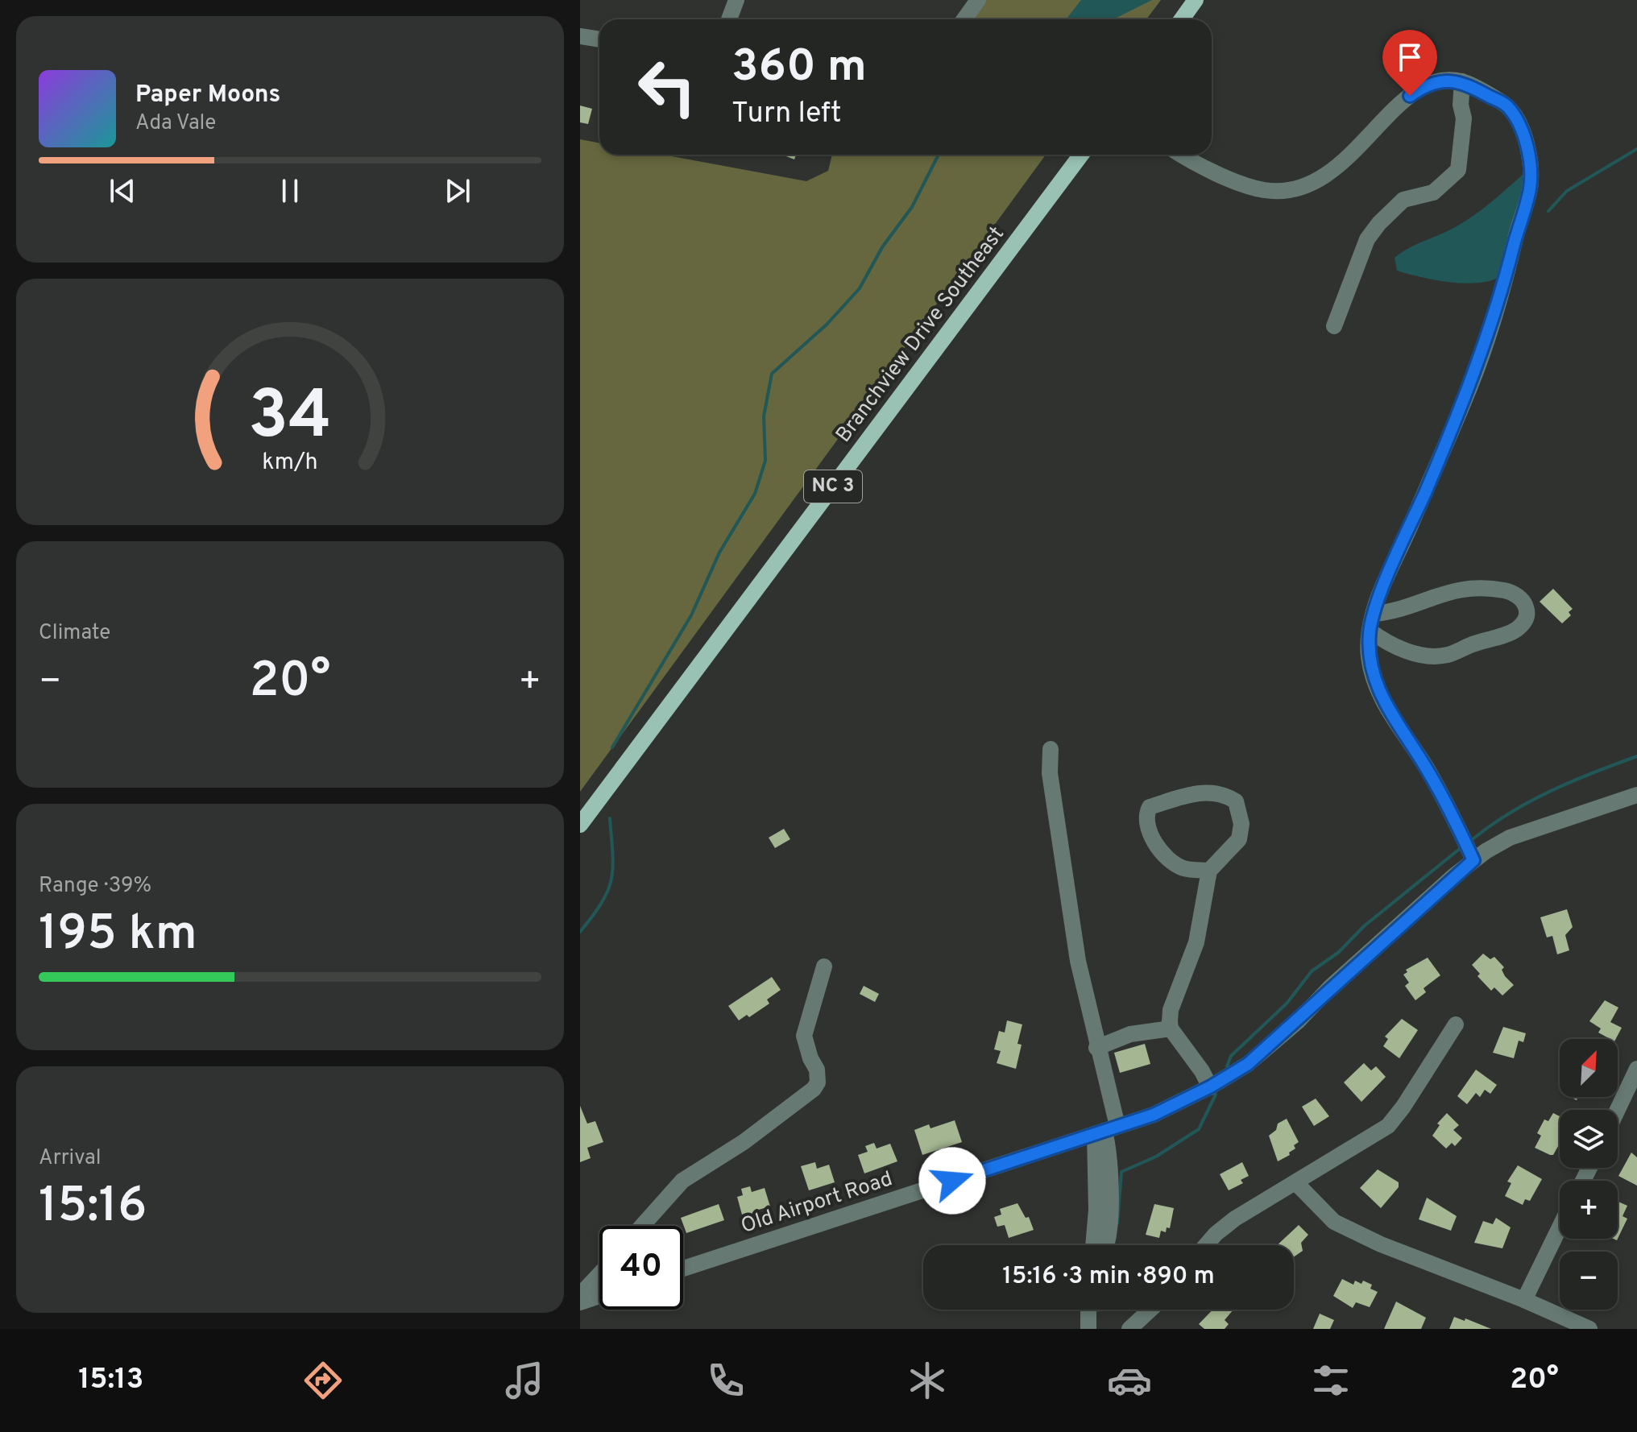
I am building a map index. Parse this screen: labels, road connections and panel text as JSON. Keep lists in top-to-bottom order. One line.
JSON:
{"streets":{"main road":["Branchview Drive Southeast","NC 3"],"street":["Old Airport Road"]},"north":"top right","page":{"turn":["360 m","Turn left"],"song":["Paper Moons","Ada Vale"],"tile":["Climate",["Range · 39%","195 km"],["Arrival","15:16"]],"heat":["−","20°","+"],"map_buttons":["+","−"],"limit":"40","trip":"15:16 · 3 min · 890 m","tabs":["15:13","20°"],"gauge":["34","km/h"]}}
